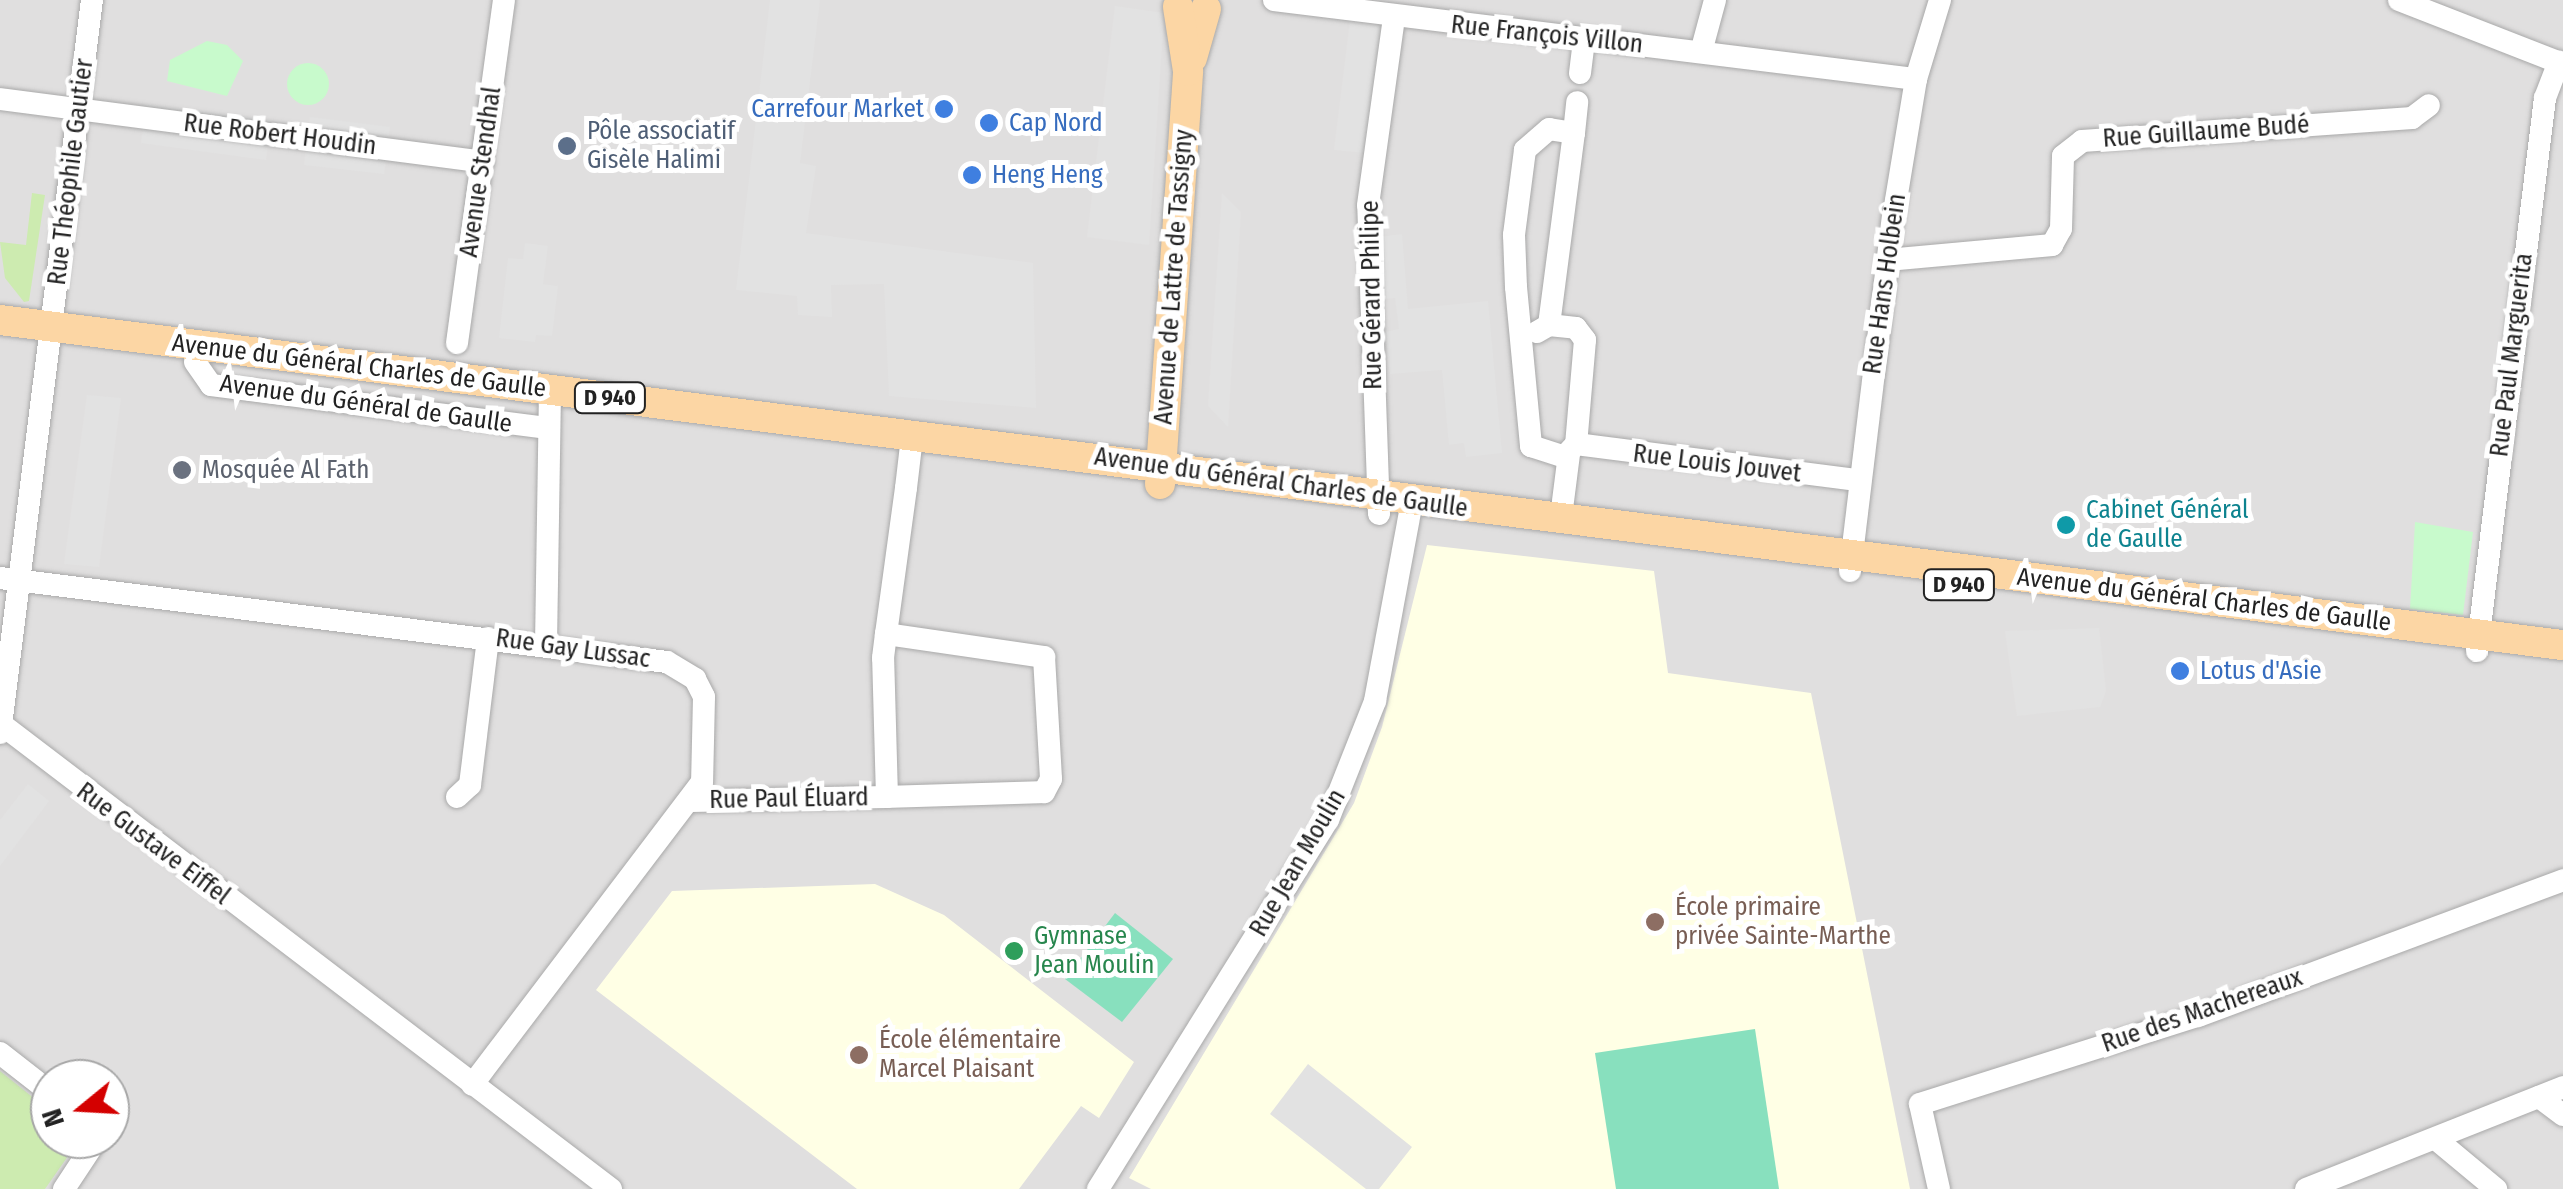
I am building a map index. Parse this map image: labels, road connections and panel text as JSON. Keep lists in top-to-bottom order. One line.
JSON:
{"streets":{"main road":["Avenue de Lattre de Tassigny","Avenue du Général Charles de Gaulle","D 940"],"street":["Rue François Villon","Rue Guillaume Budé","Rue Robert Houdin","Rue Théophile Gautier","Avenue Stendhal","Rue Hans Holbein","Rue Gérard Philipe","Rue Paul Marguerita","Rue Louis Jouvet","Rue Gay Lussac","Rue Paul Éluard","Rue Gustave Eiffel","Rue Jean Moulin","Rue des Machereaux"]},"crossings":[["Rue François Villon","Rue Hans Holbein"],["Rue François Villon","Rue Gérard Philipe"],["Rue Guillaume Budé","Rue Hans Holbein"],["Rue Robert Houdin","Rue Théophile Gautier"],["Rue Robert Houdin","Avenue Stendhal"],["Rue Théophile Gautier","Avenue du Général Charles de Gaulle"],["Rue Théophile Gautier","Rue Gustave Eiffel"],["Avenue de Lattre de Tassigny","Avenue du Général Charles de Gaulle"],["Rue Hans Holbein","Avenue du Général Charles de Gaulle"],["Rue Hans Holbein","Rue Louis Jouvet"],["Rue Gérard Philipe","Avenue du Général Charles de Gaulle"],["Rue Paul Marguerita","Avenue du Général Charles de Gaulle"],["Avenue du Général Charles de Gaulle","Rue Gustave Eiffel"],["Avenue du Général Charles de Gaulle","Rue Jean Moulin"],["Rue Gay Lussac","Rue Paul Éluard"],["Rue Gay Lussac","Rue Gustave Eiffel"]],"places":["Carrefour Market","Cap Nord","Pôle associatif Gisèle Halimi","Heng Heng","Mosquée Al Fath","Cabinet Général de Gaulle","Lotus d'Asie","École primaire privée Sainte-Marthe","Gymnase Jean Moulin","École élémentaire Marcel Plaisant"],"north":"left"}
